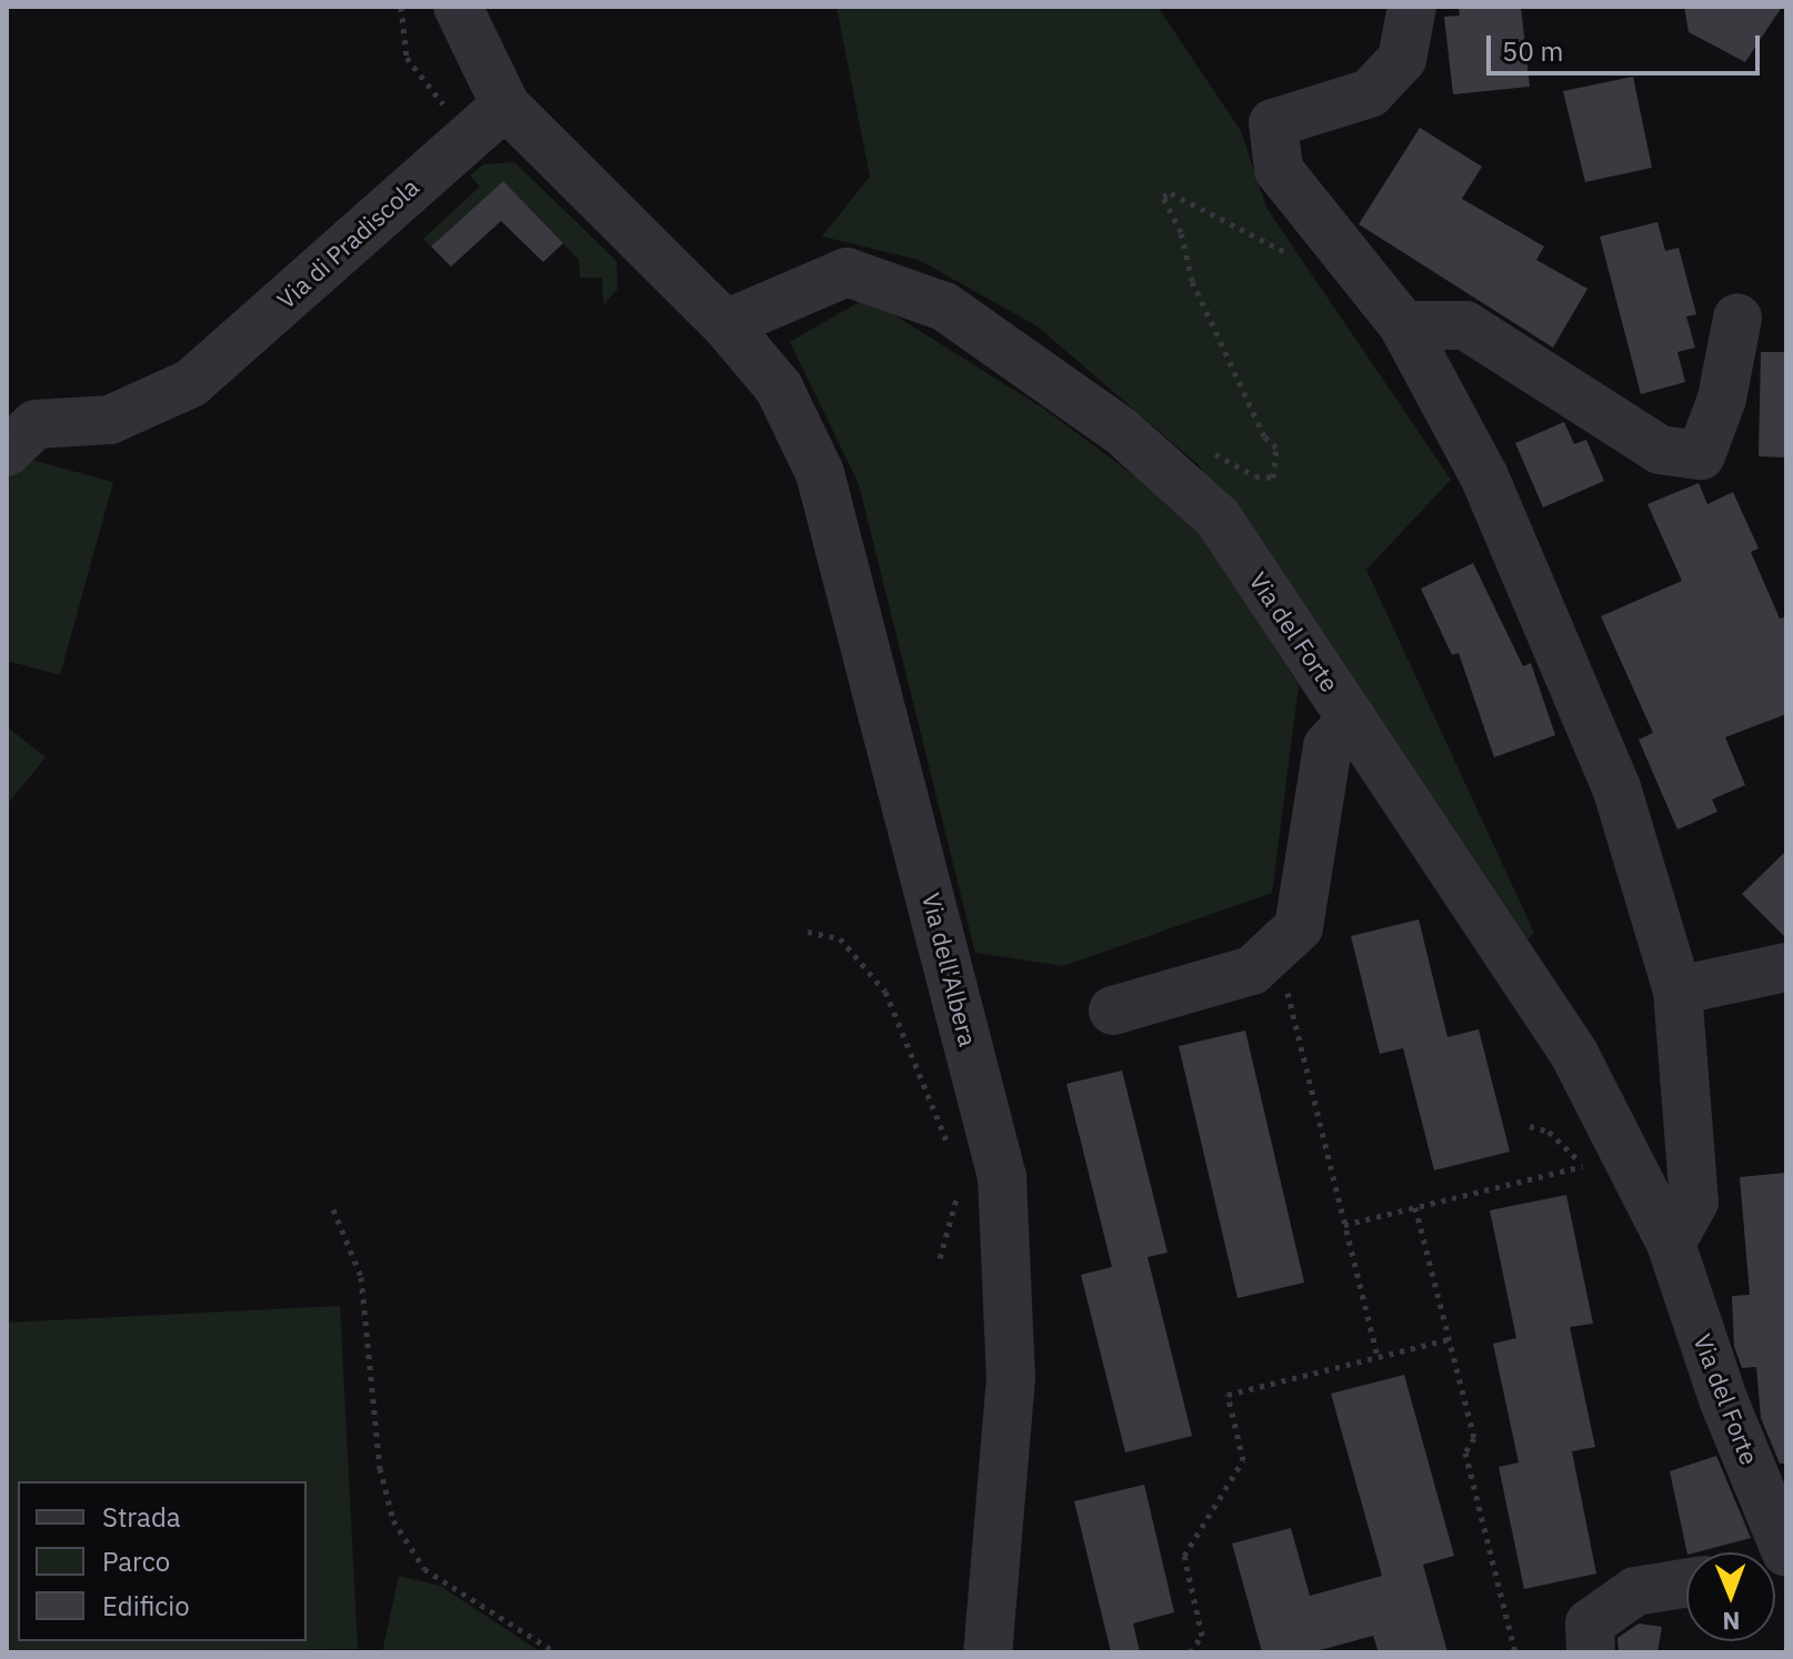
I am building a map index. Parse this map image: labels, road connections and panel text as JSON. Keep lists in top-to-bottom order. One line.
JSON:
{"streets":{"street":["Via di Pradiscola","Via del Forte","Via dell'Albera"]},"crossings":[["Via del Forte","Via dell'Albera"]],"legend":["Strada","Parco","Edificio"],"scale_bar":"50 m","north":"bottom"}
